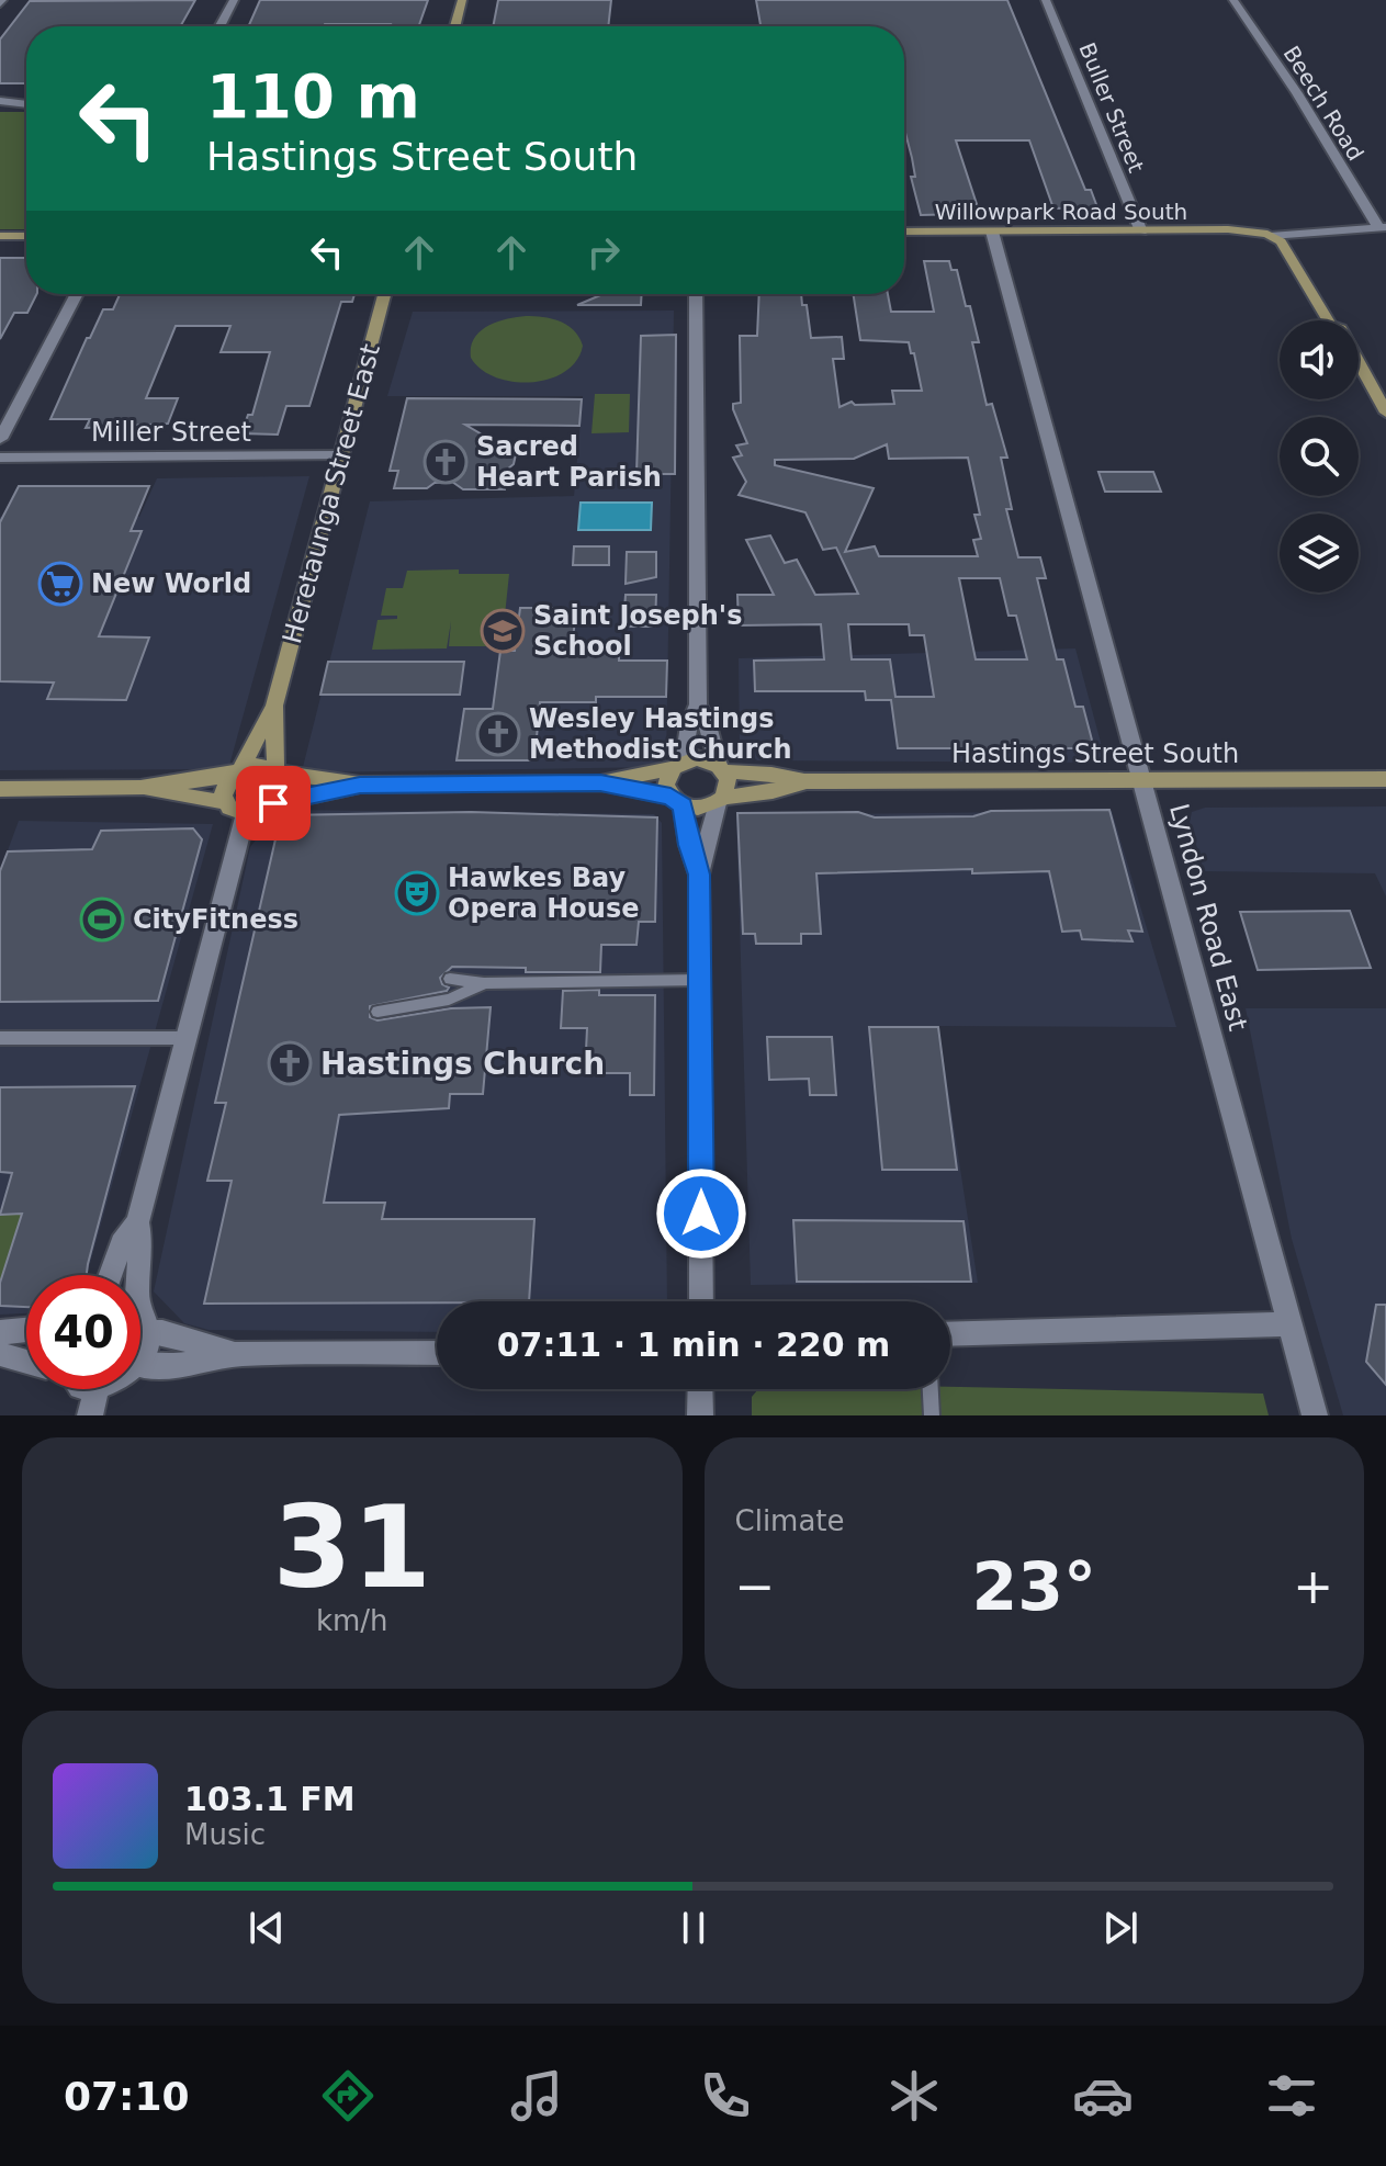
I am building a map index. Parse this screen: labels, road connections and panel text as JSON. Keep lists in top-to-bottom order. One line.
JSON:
{"streets":{"main road":["Willowpark Road South","Heretaunga Street East","Hastings Street South"],"street":["Beech Road","Buller Street","Miller Street","Lyndon Road East"]},"crossings":[["Beech Road","Willowpark Road South"],["Buller Street","Willowpark Road South"],["Willowpark Road South","Lyndon Road East"],["Miller Street","Heretaunga Street East"],["Hastings Street South","Lyndon Road East"]],"places":{"church":["Sacred Heart Parish","Wesley Hastings Methodist Church","Hastings Church"],"supermarket":["New World"],"school or university":["Saint Joseph's School"],"theatre":["Hawkes Bay Opera House"],"sports":["CityFitness"]},"page":{"turn":["110 m","Hastings Street South"],"limit":"40","trip":"07:11 · 1 min · 220 m","tile":[["31","km/h"],"Climate"],"heat":["−","23°","+"],"song":["103.1 FM","Music"],"tabs":"07:10"}}
